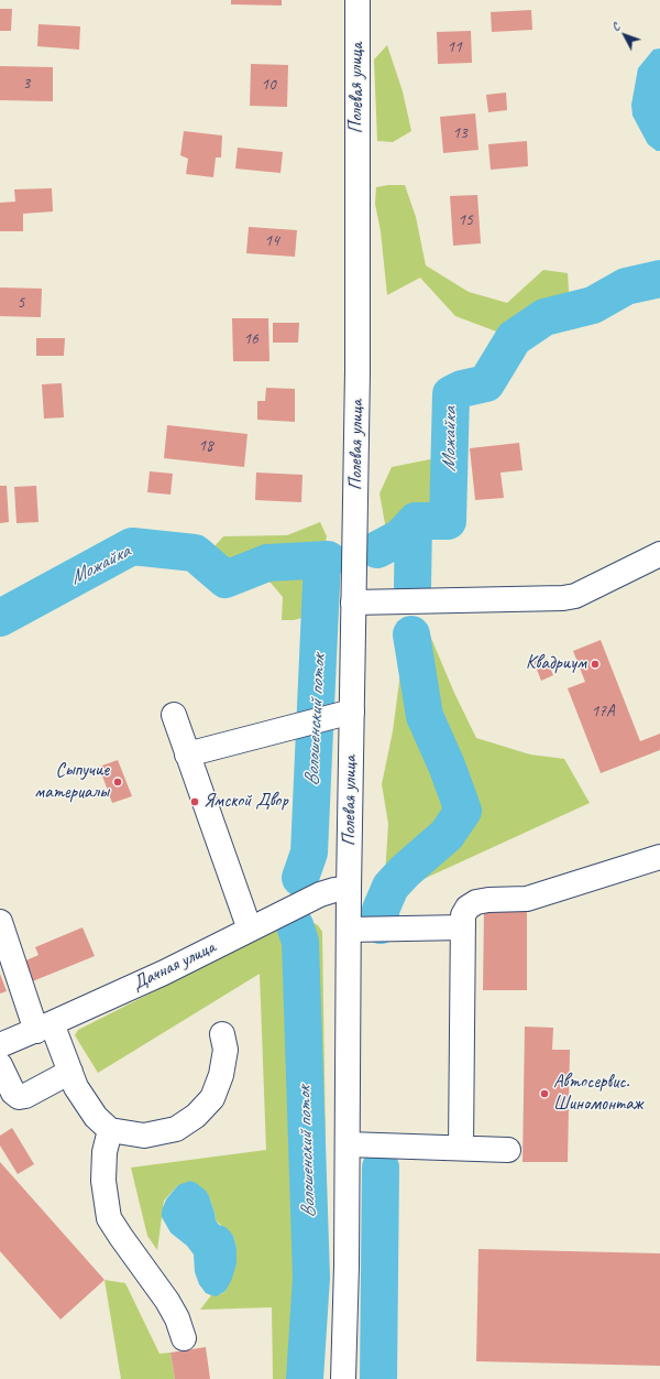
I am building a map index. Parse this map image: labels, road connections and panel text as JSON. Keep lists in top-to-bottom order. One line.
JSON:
{"streets":{"main road":["Полевая улица","Дачная улица"]},"crossings":[["Полевая улица","Дачная улица"]],"water":["Можайка","Волошенский поток"],"places":["Квадриум","Сыпучие материалы","Ямской Двор","Автосервис. Шиномонтаж"],"house_numbers":["11","3","10","13","15","14","5","16","18","17А"],"north":"top left"}
